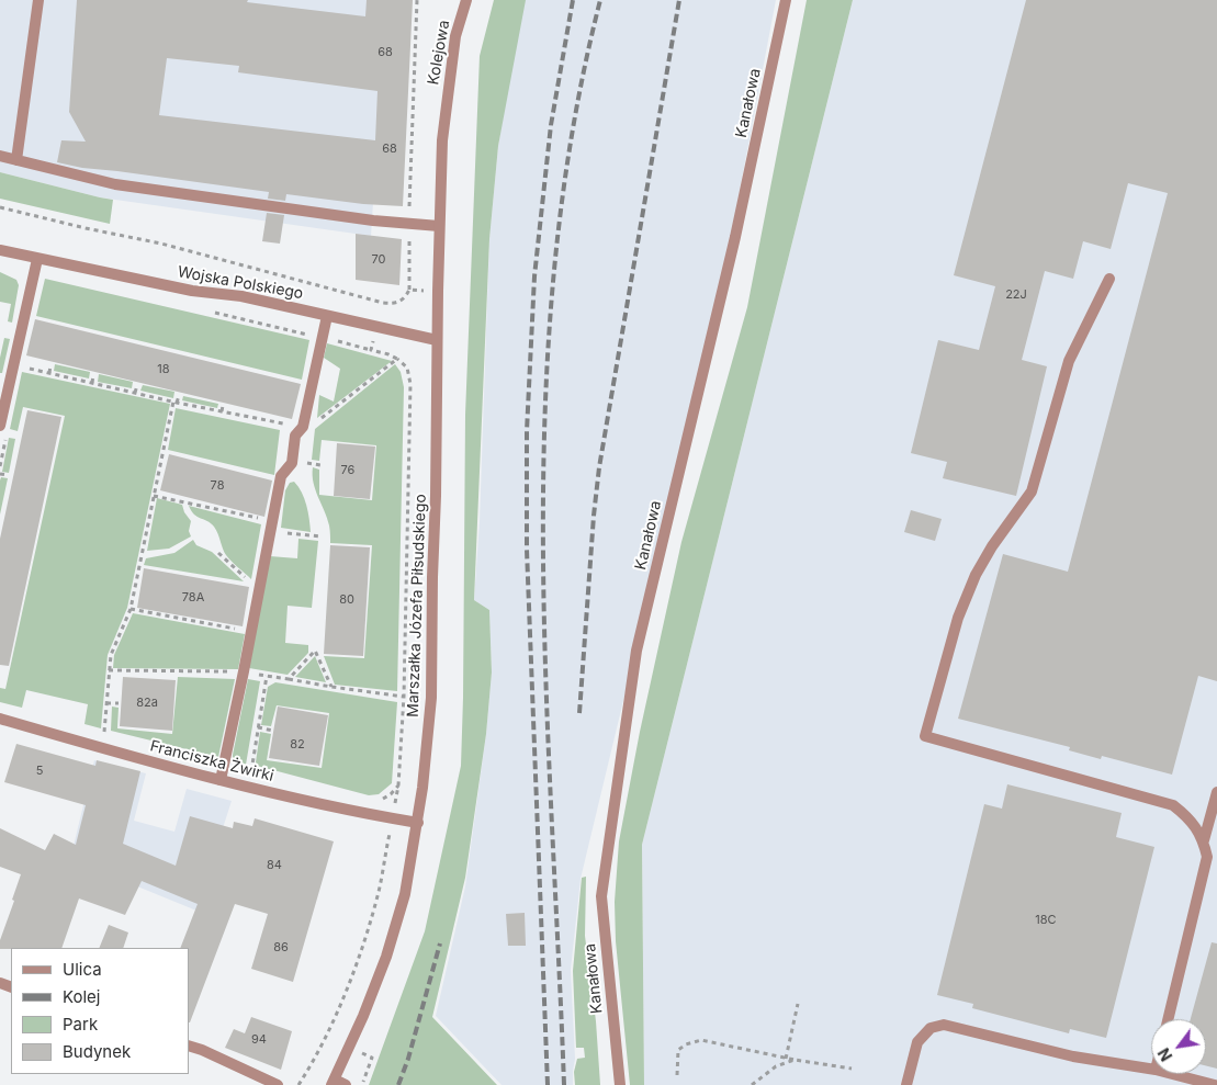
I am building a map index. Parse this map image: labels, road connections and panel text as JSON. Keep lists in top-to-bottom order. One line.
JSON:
{"streets":{"street":["Kolejowa","Kanałowa","Wojska Polskiego","Marszałka Józefa Piłsudskiego","Franciszka Żwirki"]},"crossings":[["Kolejowa","Marszałka Józefa Piłsudskiego"],["Wojska Polskiego","Marszałka Józefa Piłsudskiego"],["Marszałka Józefa Piłsudskiego","Franciszka Żwirki"]],"house_numbers":["68","68","70","22J","18","76","78","78A","80","82a","82","5","84","18C","86","94"],"legend":["Ulica","Kolej","Park","Budynek"],"north":"bottom left"}
